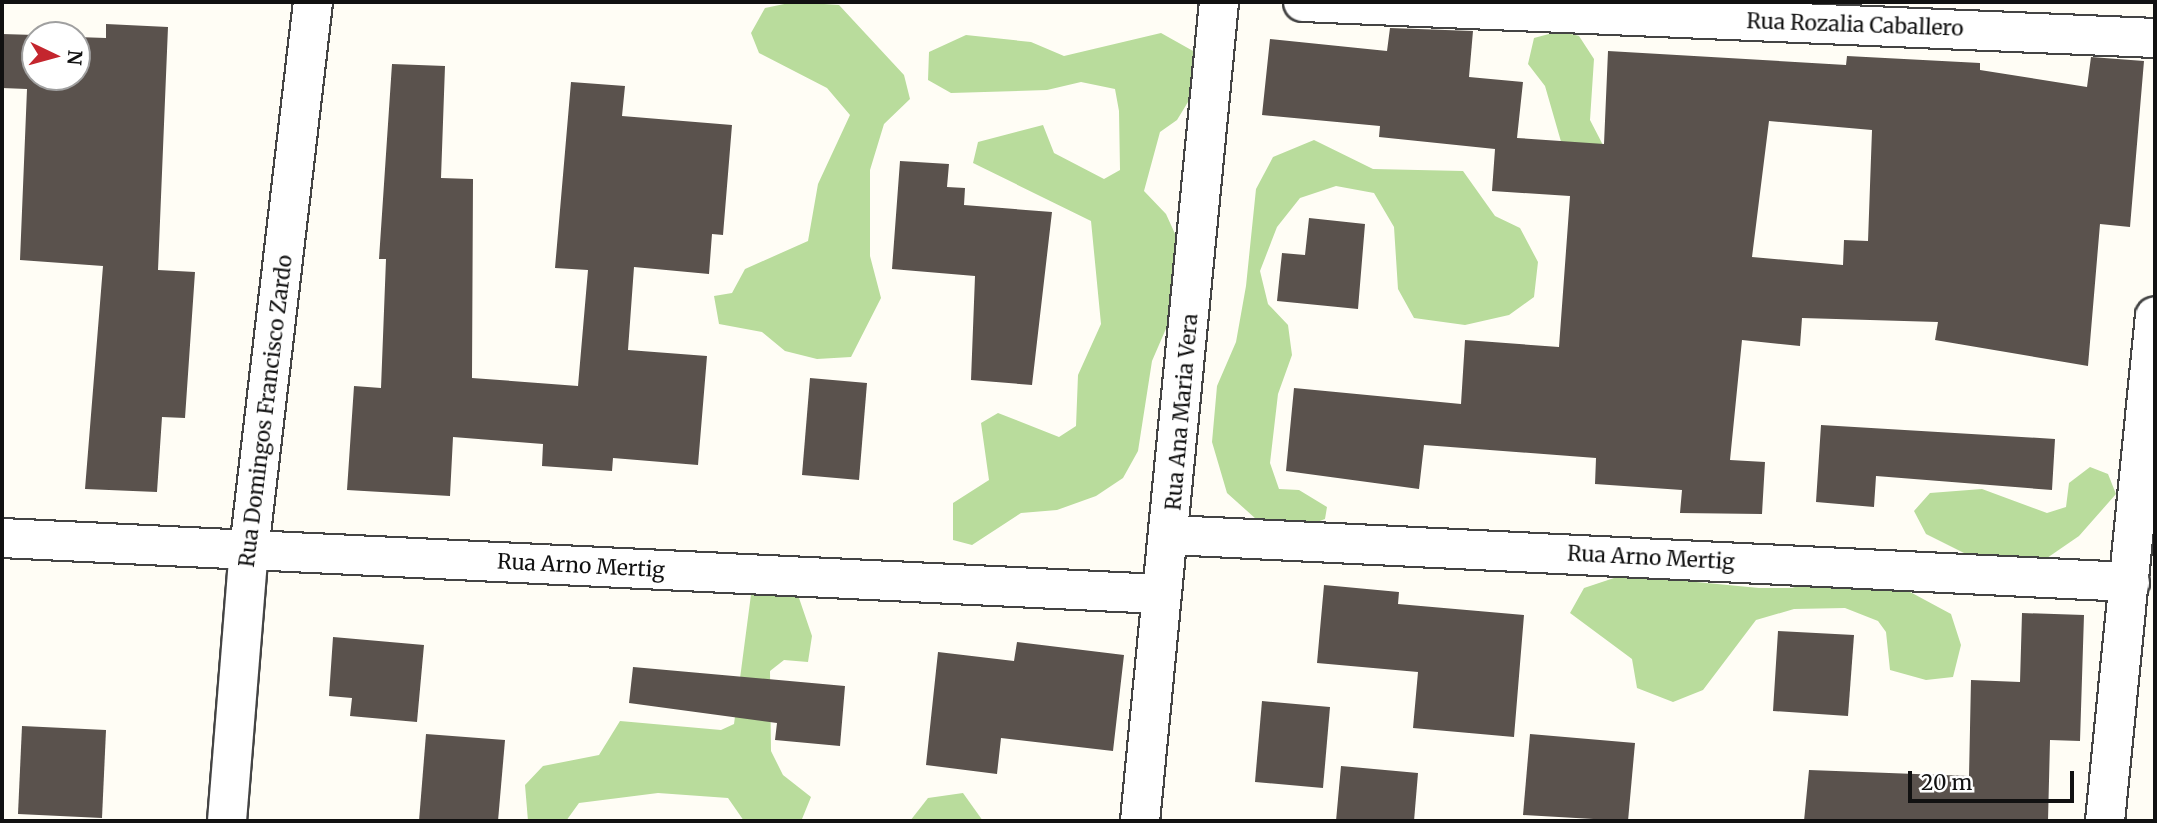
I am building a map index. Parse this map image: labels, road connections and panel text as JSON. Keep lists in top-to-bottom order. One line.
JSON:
{"streets":{"street":["Rua Rozalia Caballero","Rua Domingos Francisco Zardo","Rua Ana Maria Vera","Rua Arno Mertig"]},"crossings":[["Rua Domingos Francisco Zardo","Rua Arno Mertig"],["Rua Ana Maria Vera","Rua Arno Mertig"]],"scale_bar":"20 m","north":"right"}
